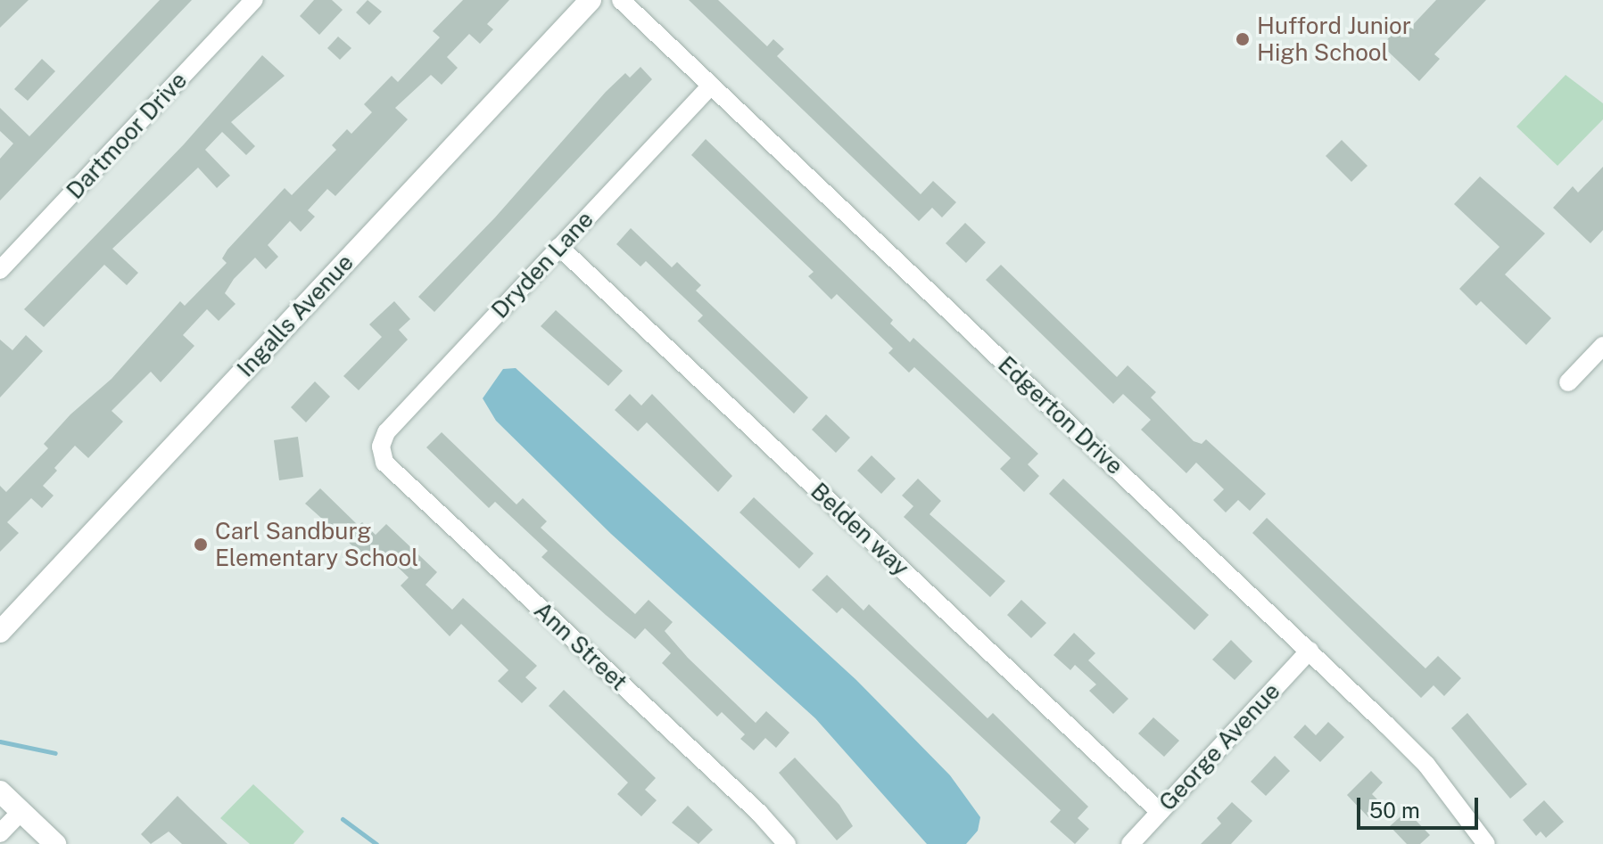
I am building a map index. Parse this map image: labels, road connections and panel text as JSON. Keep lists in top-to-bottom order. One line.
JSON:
{"streets":{"street":["Dartmoor Drive","Dryden Lane","Ingalls Avenue","Edgerton Drive","Belden way","Ann Street","George Avenue"]},"crossings":[["Dryden Lane","Edgerton Drive"],["Dryden Lane","Belden way"],["Dryden Lane","Ann Street"],["Edgerton Drive","George Avenue"],["Belden way","George Avenue"]],"places":["Hufford Junior High School","Carl Sandburg Elementary School"],"scale_bar":"50 m"}
